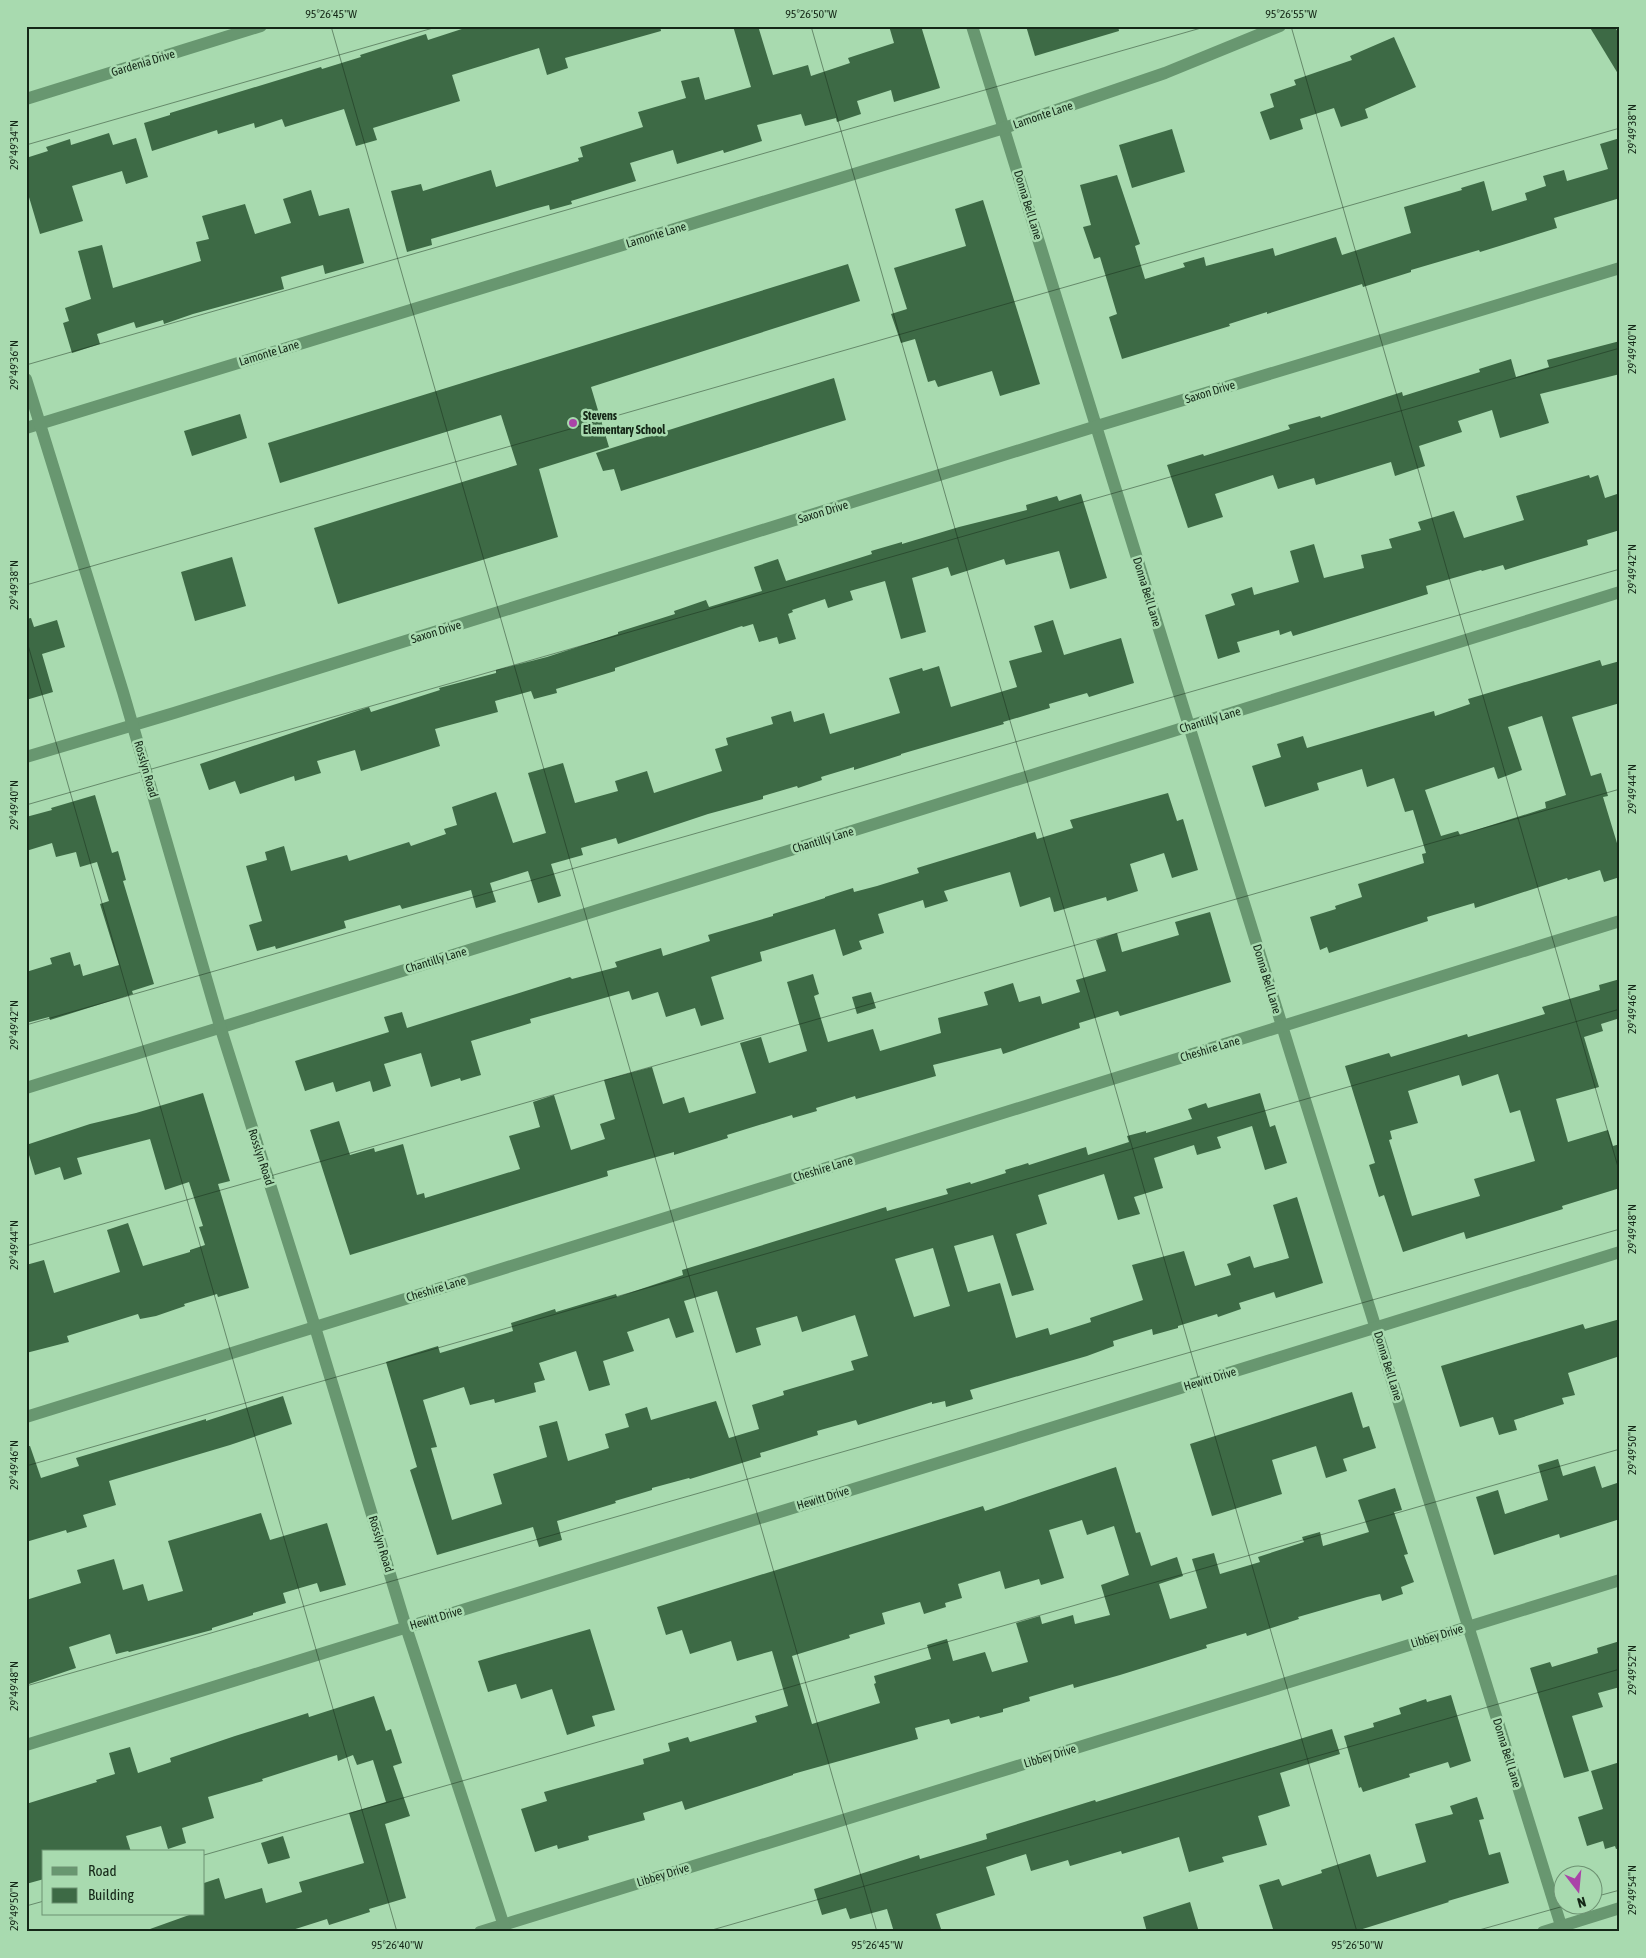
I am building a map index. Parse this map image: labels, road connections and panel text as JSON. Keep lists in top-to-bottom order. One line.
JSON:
{"streets":{"street":["Gardenia Drive","Lamonte Lane","Donna Bell Lane","Saxon Drive","Chantilly Lane","Rosslyn Road","Cheshire Lane","Hewitt Drive","Libbey Drive"]},"crossings":[["Lamonte Lane","Donna Bell Lane"],["Lamonte Lane","Rosslyn Road"],["Donna Bell Lane","Saxon Drive"],["Donna Bell Lane","Chantilly Lane"],["Donna Bell Lane","Cheshire Lane"],["Donna Bell Lane","Hewitt Drive"],["Donna Bell Lane","Libbey Drive"],["Saxon Drive","Rosslyn Road"],["Chantilly Lane","Rosslyn Road"],["Rosslyn Road","Cheshire Lane"],["Rosslyn Road","Hewitt Drive"],["Rosslyn Road","Libbey Drive"]],"places":["Stevens Elementary School"],"legend":["Road","Building"],"north":"bottom","coordinates":["95°26'45\"W","95°26'50\"W","95°26'55\"W","29°49'38\"N","29°49'34\"N","29°49'40\"N","29°49'36\"N","29°49'42\"N","29°49'44\"N","29°49'46\"N","29°49'48\"N","29°49'50\"N","29°49'52\"N","29°49'54\"N","95°26'40\"W"]}
